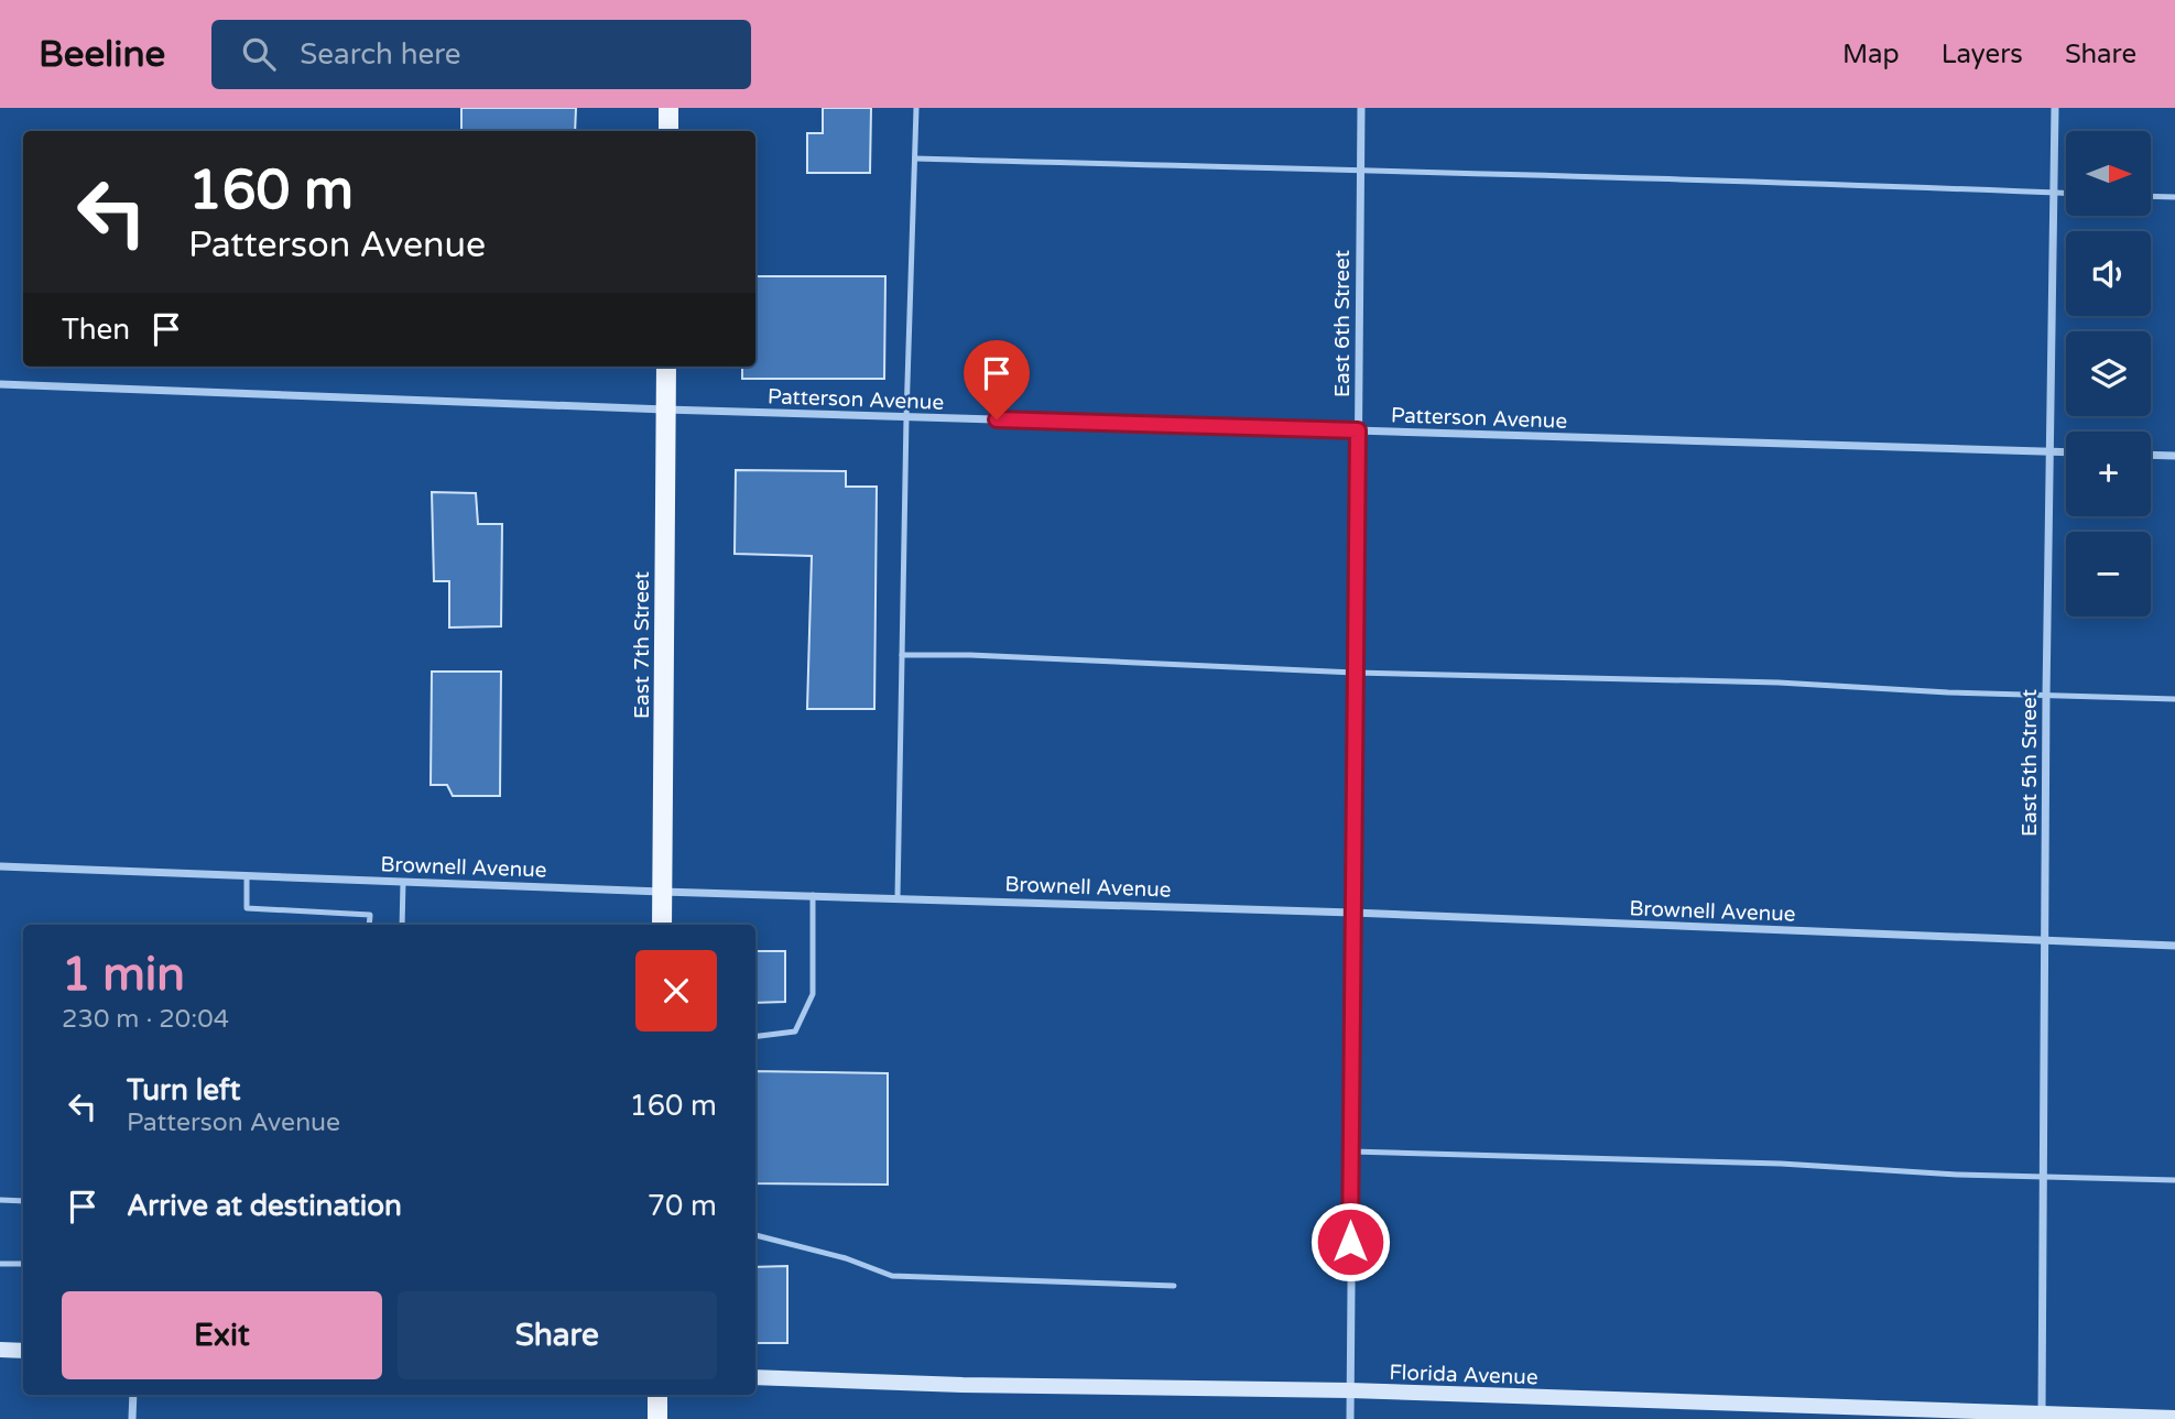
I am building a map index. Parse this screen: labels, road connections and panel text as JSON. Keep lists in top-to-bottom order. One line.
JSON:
{"streets":{"main road":["East 7th Street"],"street":["East 6th Street","Patterson Avenue","East 5th Street","Brownell Avenue","Florida Avenue"]},"crossings":[["East 6th Street","Patterson Avenue"],["East 6th Street","Brownell Avenue"],["East 6th Street","Florida Avenue"],["Patterson Avenue","East 7th Street"],["Patterson Avenue","East 5th Street"],["East 7th Street","Brownell Avenue"],["East 5th Street","Brownell Avenue"],["East 5th Street","Florida Avenue"]],"north":"right","page":{"header":"Beeline","search":"Search here","nav":["Map","Layers","Share"],"map_buttons":["+","−"],"turn":["160 m","Patterson Avenue"],"then":"Then","heading":["1 min","230 m · 20:04"],"list":[{"name":"Turn left","note":"Patterson Avenue","value":"160 m"},{"name":"Arrive at destination","value":"70 m"}],"buttons":["Exit","Share"]}}
